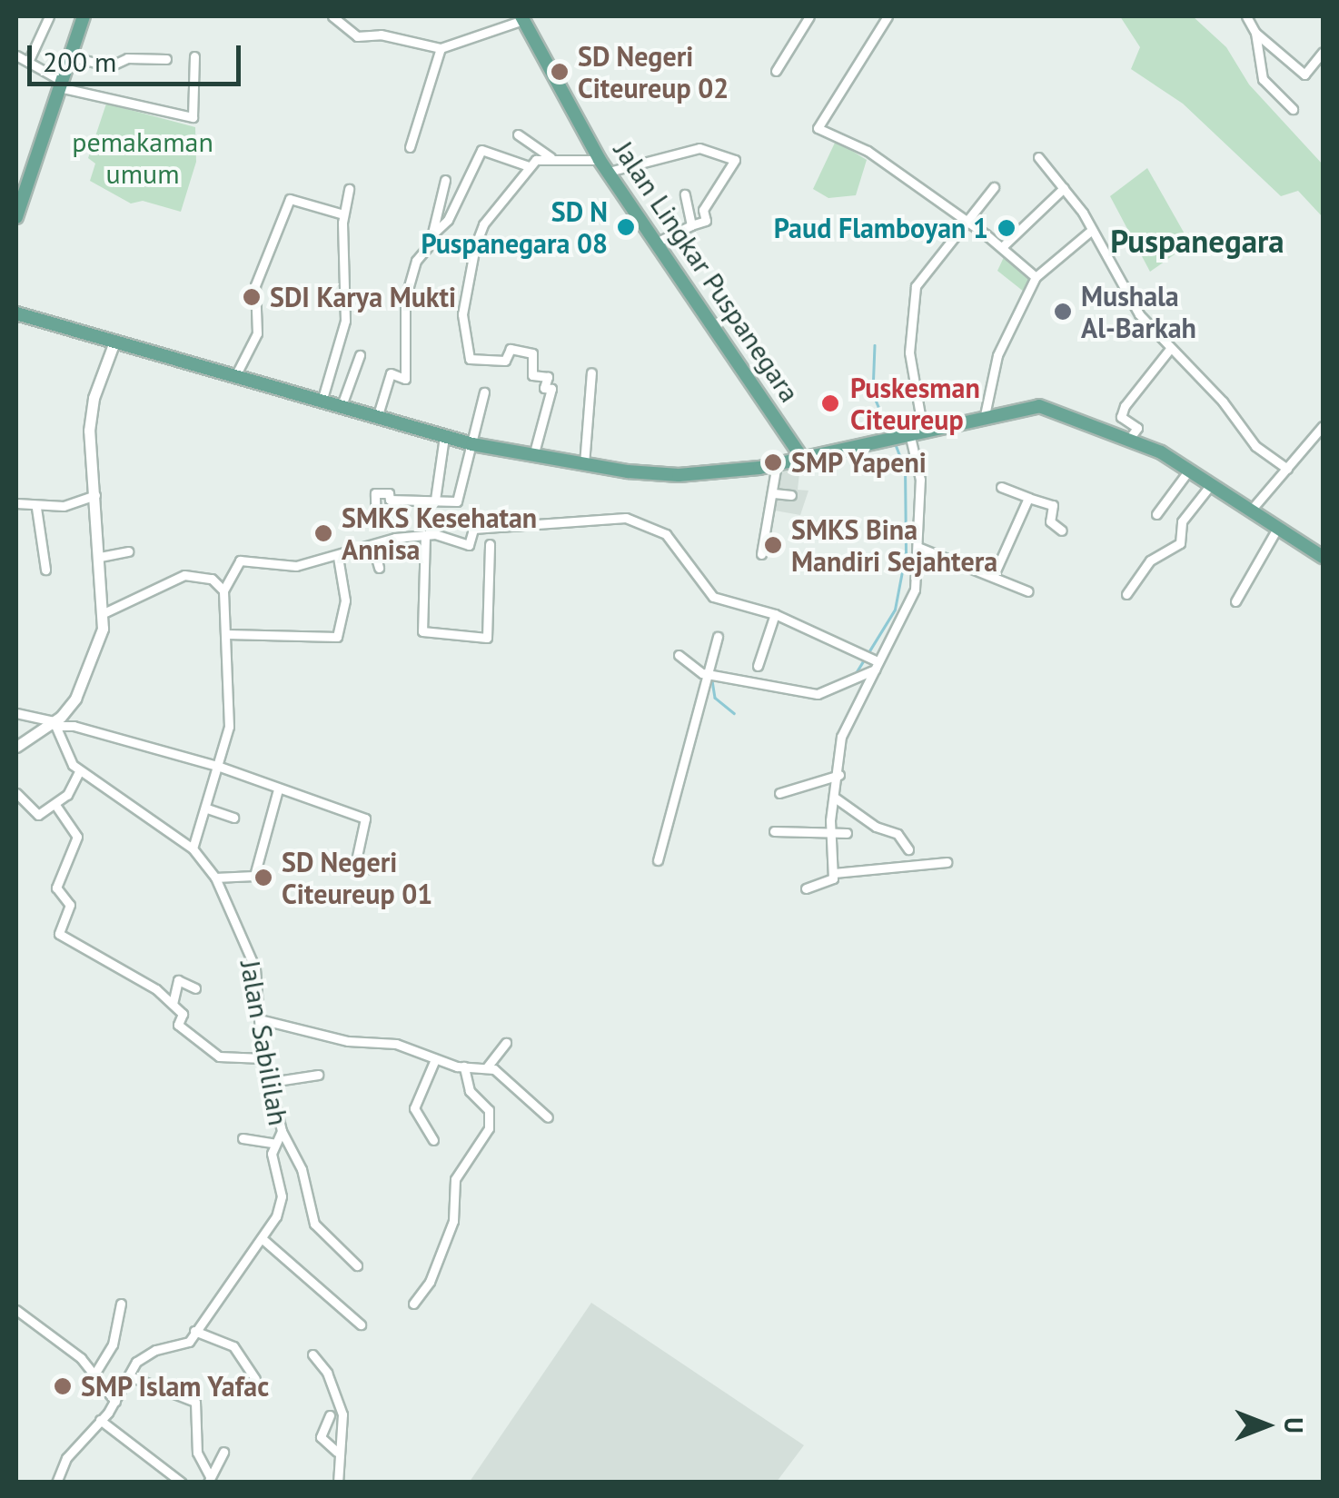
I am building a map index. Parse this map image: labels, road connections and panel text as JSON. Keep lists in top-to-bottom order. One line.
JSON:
{"streets":{"main road":["Jalan Lingkar Puspanegara"],"street":["Jalan Sabililah"]},"districts":["Puspanegara"],"parks":["pemakaman umum"],"places":["SD Negeri Citeureup 02","SD N Puspanegara 08","Paud Flamboyan 1","SDI Karya Mukti","Mushala Al-Barkah","Puskesman Citeureup","SMP Yapeni","SMKS Kesehatan Annisa","SMKS Bina Mandiri Sejahtera","SD Negeri Citeureup 01","SMP Islam Yafac"],"scale_bar":"200 m","north":"right"}
